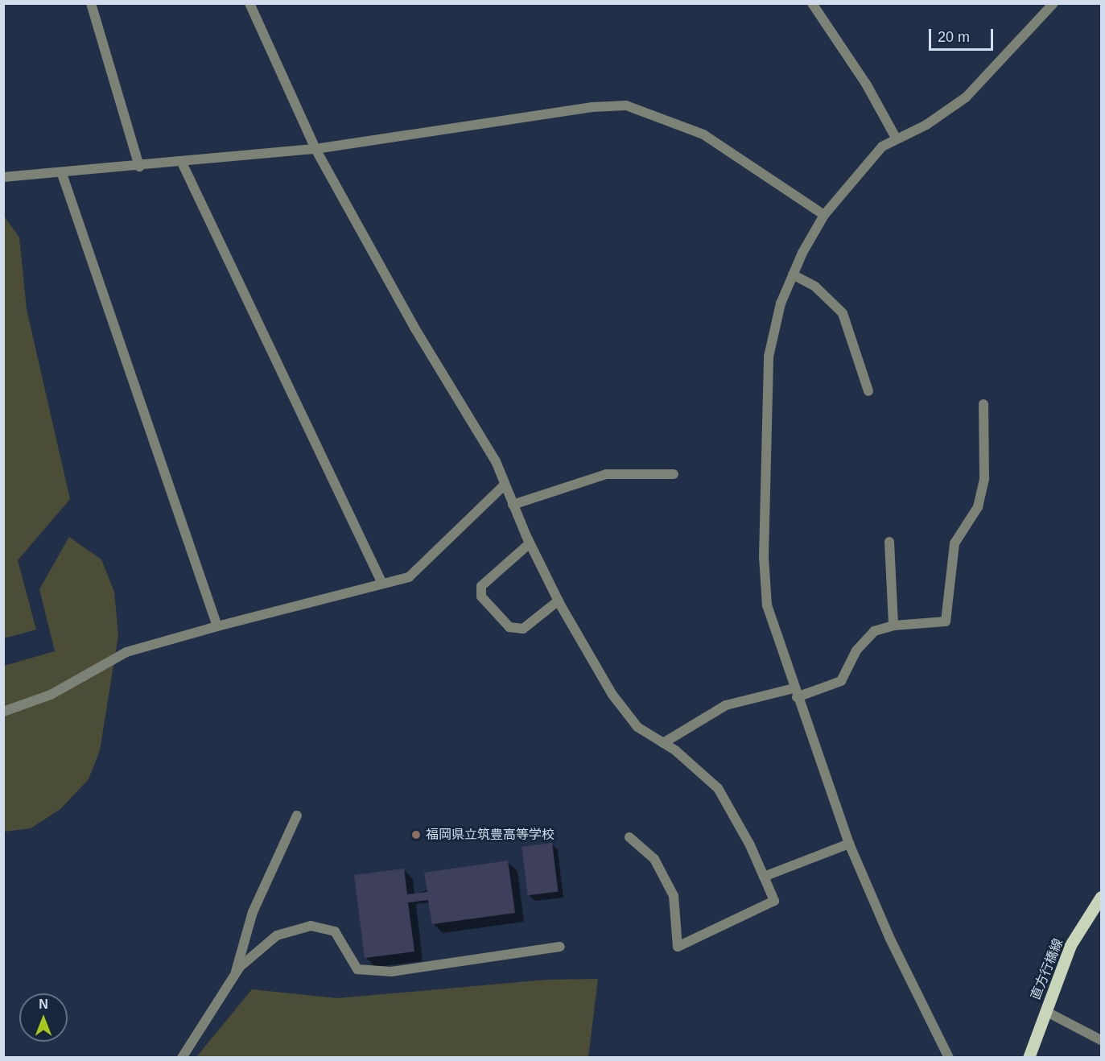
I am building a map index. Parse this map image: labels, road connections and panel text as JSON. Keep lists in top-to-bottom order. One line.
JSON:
{"streets":{"main road":["直方行橋線"]},"places":["福岡県立筑豊高等学校"],"scale_bar":"20 m","north":"top"}
